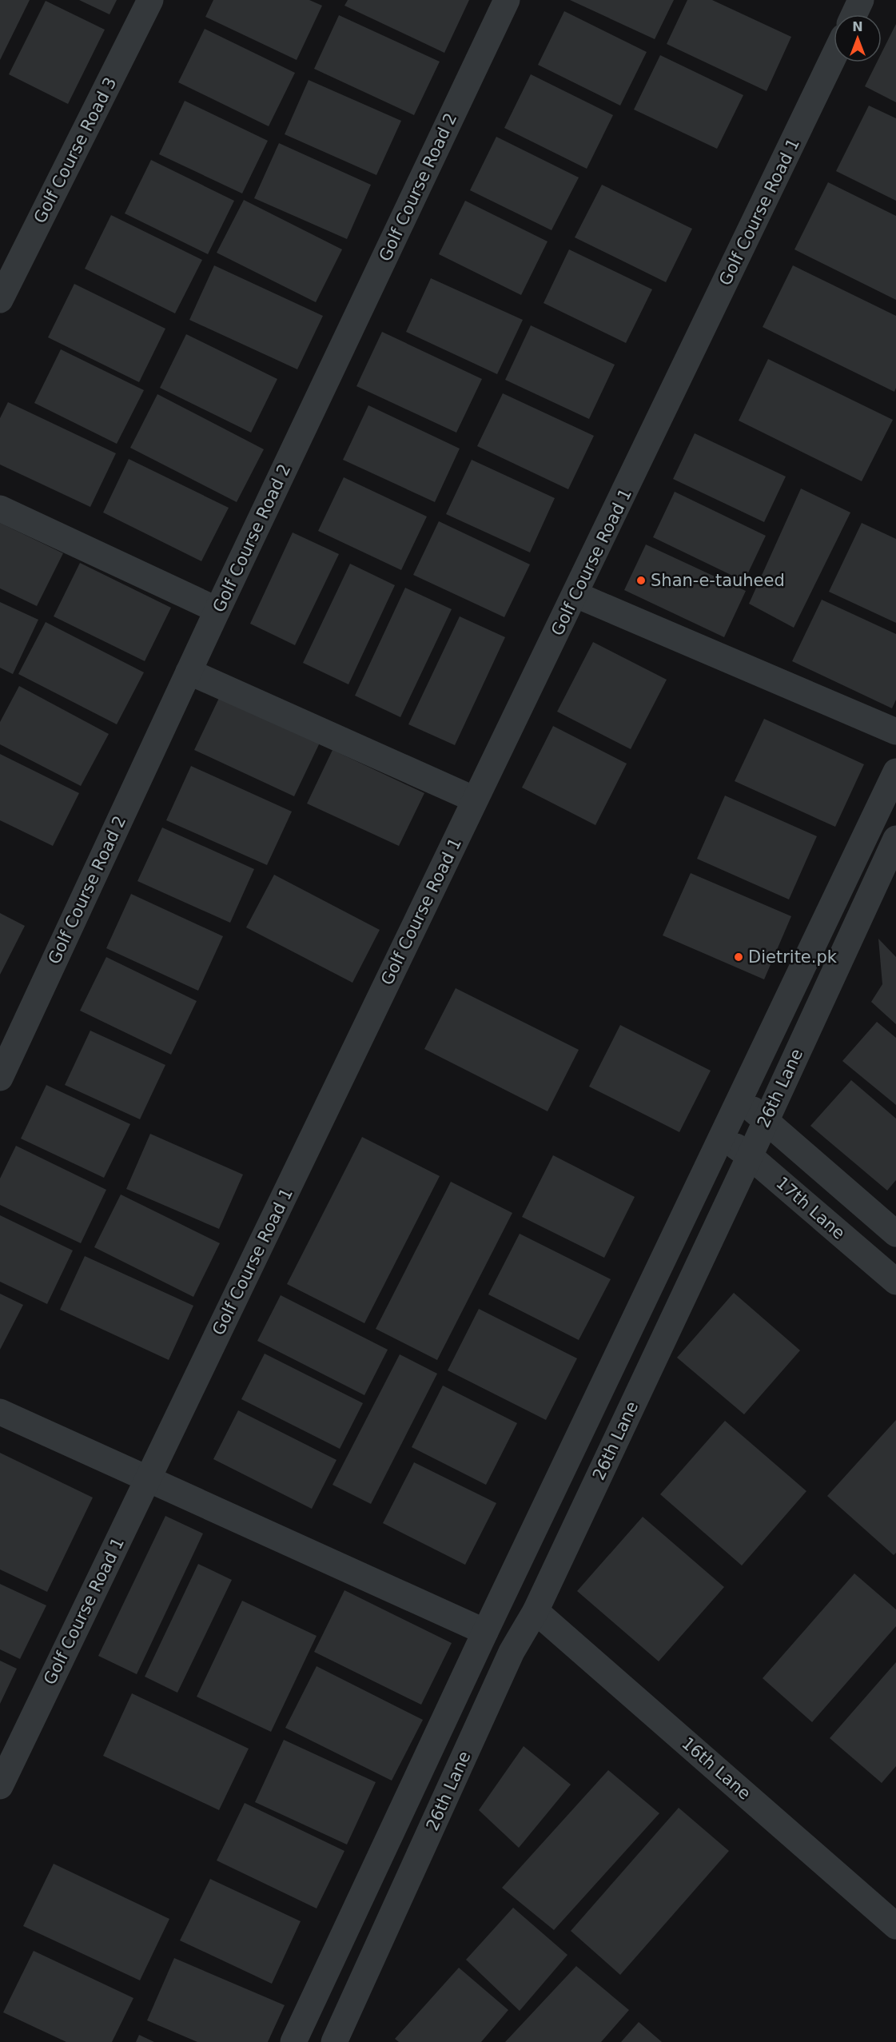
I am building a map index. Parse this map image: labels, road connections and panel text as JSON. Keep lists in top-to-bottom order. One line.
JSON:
{"streets":{"street":["Golf Course Road 3","Golf Course Road 2","Golf Course Road 1","26th Lane","17th Lane","16th Lane"]},"crossings":[["26th Lane","17th Lane"],["26th Lane","16th Lane"]],"places":["Shan-e-tauheed","Dietrite.pk"],"north":"top"}
